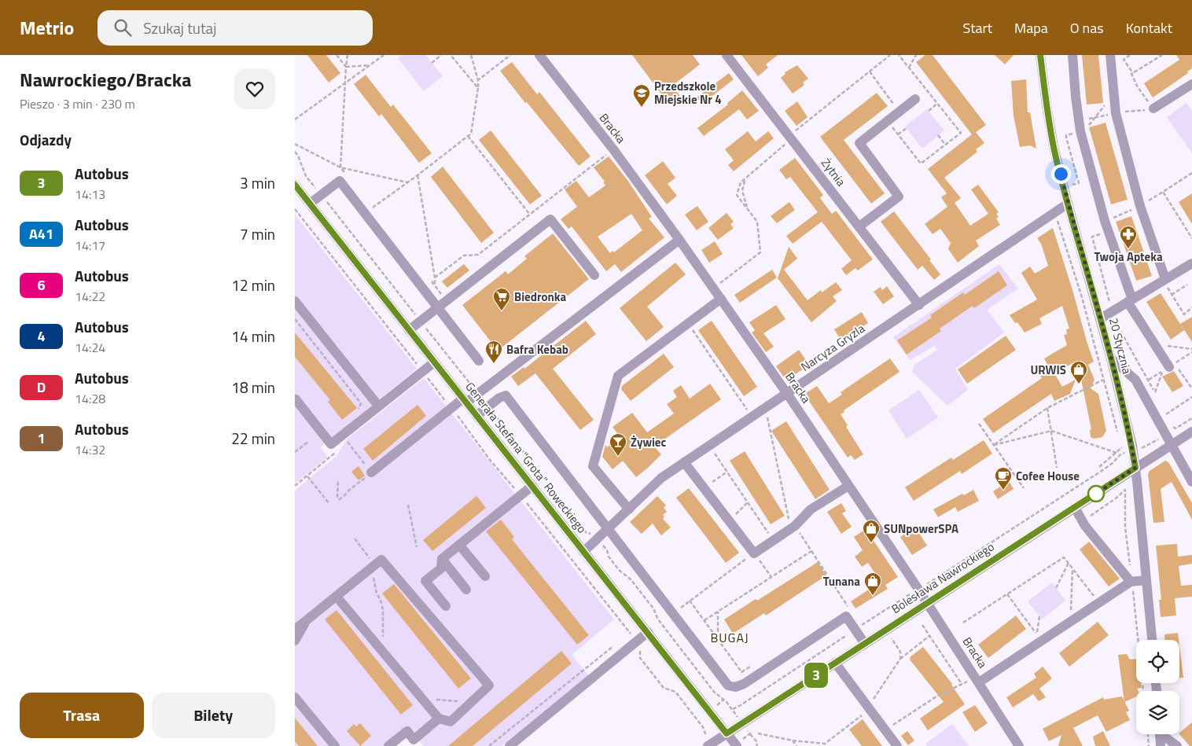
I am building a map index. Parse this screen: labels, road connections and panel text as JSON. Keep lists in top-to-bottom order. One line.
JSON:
{"streets":{"street":["Bracka","Żytnia","20 Stycznia","Narcyza Gryzla","Generała Stefana \"Grota\" Roweckiego","Bolesława Nawrockiego"]},"crossings":[["Bracka","Narcyza Gryzla"],["Bracka","Bolesława Nawrockiego"],["Żytnia","Narcyza Gryzla"],["20 Stycznia","Narcyza Gryzla"],["20 Stycznia","Bolesława Nawrockiego"],["Narcyza Gryzla","Generała Stefana \"Grota\" Roweckiego"],["Generała Stefana \"Grota\" Roweckiego","Bolesława Nawrockiego"]],"districts":["BUGAJ"],"places":{"school or university":["Przedszkole Miejskie Nr 4"],"pharmacy":["Twoja Apteka"],"supermarket":["Biedronka"],"restaurant":["Bafra Kebab"],"shop":["URWIS","SUNpowerSPA","Tunana"],"bar":["Żywiec"],"cafe":["Cofee House"]},"lines":["bus line 3"],"page":{"header":"Metrio","search":"Szukaj tutaj","nav":["Start","Mapa","O nas","Kontakt"],"heading":[["Nawrockiego/Bracka","Pieszo · 3 min · 230 m"],"Odjazdy"],"on_map":"3","list":[{"mark":"3","name":"Autobus","note":"14:13","value":"3 min"},{"mark":"A41","name":"Autobus","note":"14:17","value":"7 min"},{"mark":"6","name":"Autobus","note":"14:22","value":"12 min"},{"mark":"4","name":"Autobus","note":"14:24","value":"14 min"},{"mark":"D","name":"Autobus","note":"14:28","value":"18 min"},{"mark":"1","name":"Autobus","note":"14:32","value":"22 min"}],"buttons":["Trasa","Bilety"]}}
